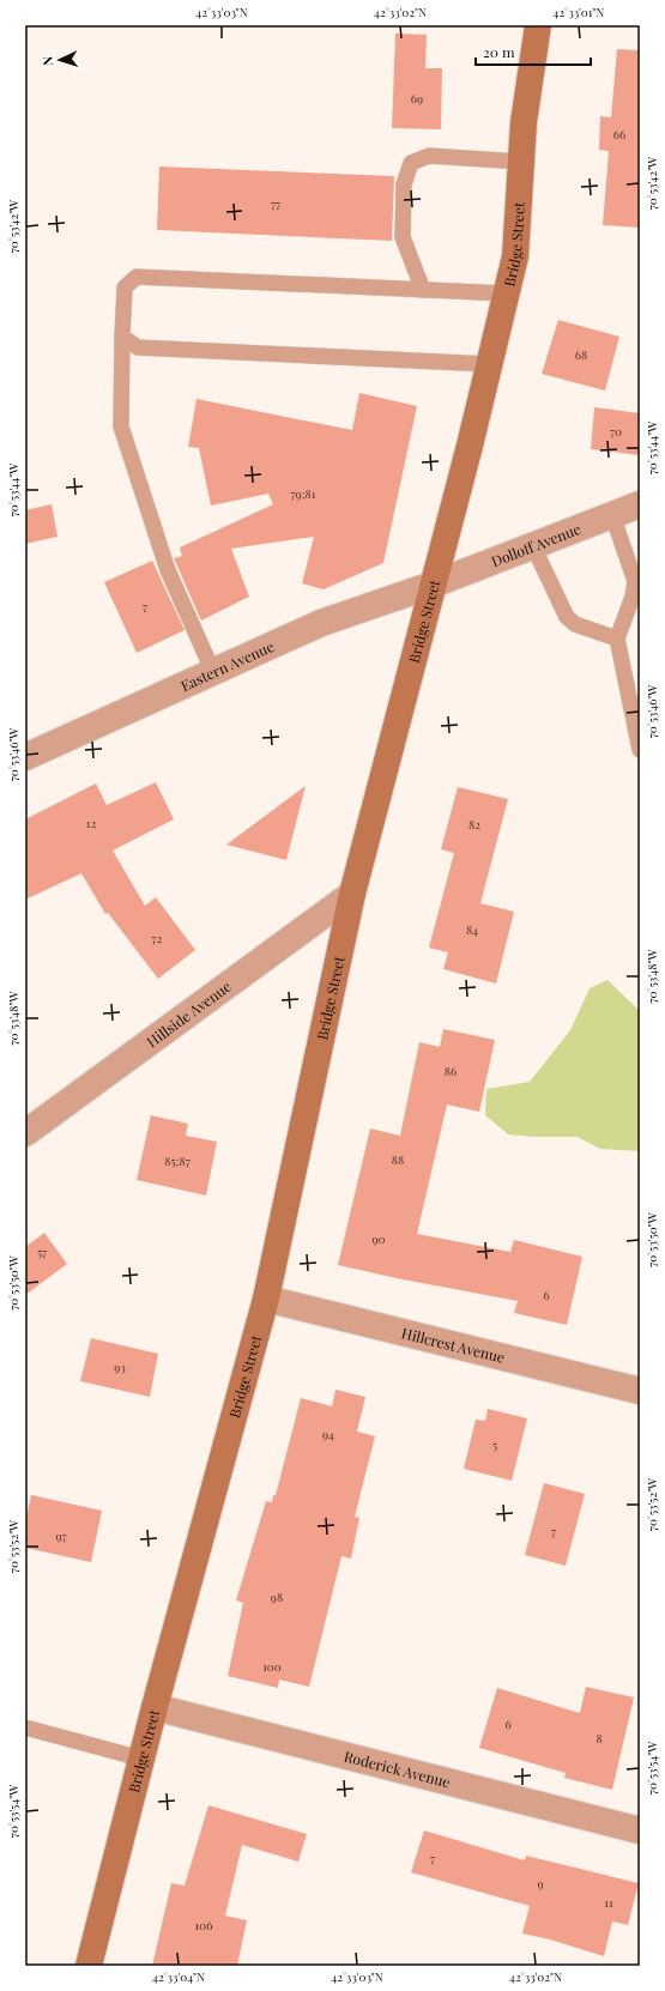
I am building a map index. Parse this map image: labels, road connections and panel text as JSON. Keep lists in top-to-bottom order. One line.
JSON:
{"streets":{"main road":["Bridge Street"],"street":["Dolloff Avenue","Eastern Avenue","Hillside Avenue","Hillcrest Avenue","Roderick Avenue"]},"crossings":[["Bridge Street","Dolloff Avenue"],["Bridge Street","Eastern Avenue"],["Bridge Street","Hillside Avenue"],["Bridge Street","Hillcrest Avenue"],["Bridge Street","Roderick Avenue"],["Dolloff Avenue","Eastern Avenue"]],"house_numbers":["69","66","77","68","70","79;81","7","12","82","84","72","86","88","85;87","90","57","6","93","94","5","7","97","98","100","6","8","7","9","11","106"],"scale_bar":"20 m","north":"left","coordinates":["42°33'03\"N","42°33'02\"N","42°33'01\"N","70°53'42\"W","70°53'44\"W","70°53'46\"W","70°53'48\"W","70°53'50\"W","70°53'52\"W","70°53'54\"W","42°33'04\"N"]}
